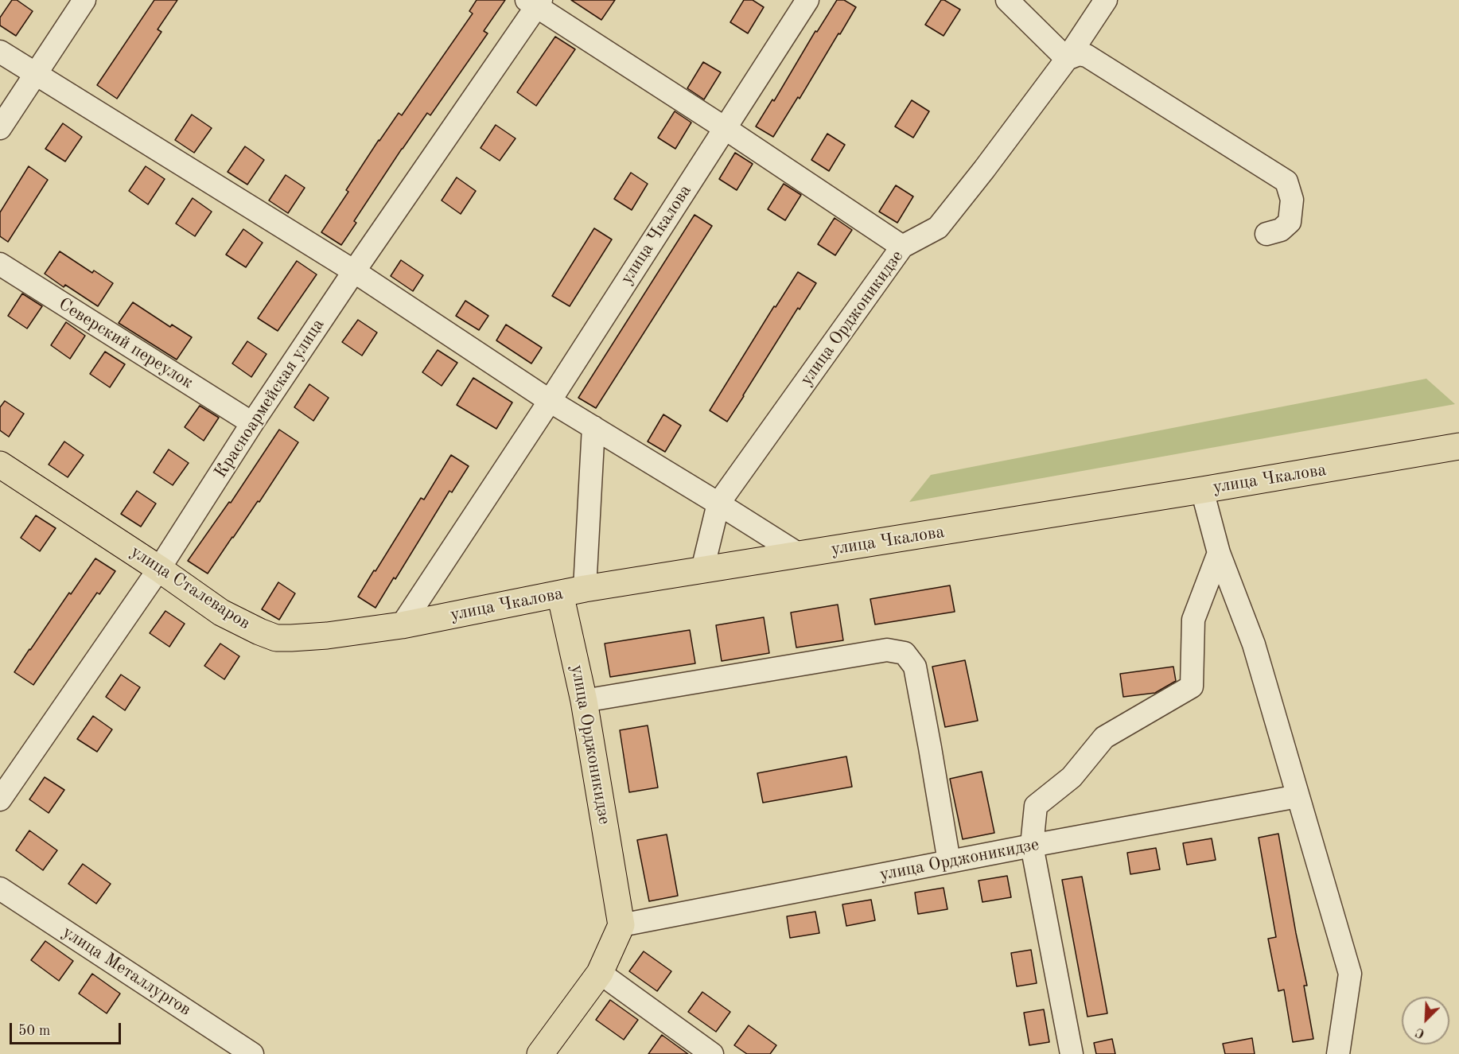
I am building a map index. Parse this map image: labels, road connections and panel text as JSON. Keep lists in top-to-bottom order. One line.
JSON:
{"streets":{"main road":["улица Чкалова","улица Орджоникидзе","улица Сталеваров"],"street":["Северский переулок","Красноармейская улица","улица Металлургов"]},"crossings":[["улица Чкалова","улица Орджоникидзе"],["улица Чкалова","улица Сталеваров"],["Северский переулок","Красноармейская улица"],["Красноармейская улица","улица Сталеваров"]],"scale_bar":"50 m","north":"bottom left"}
